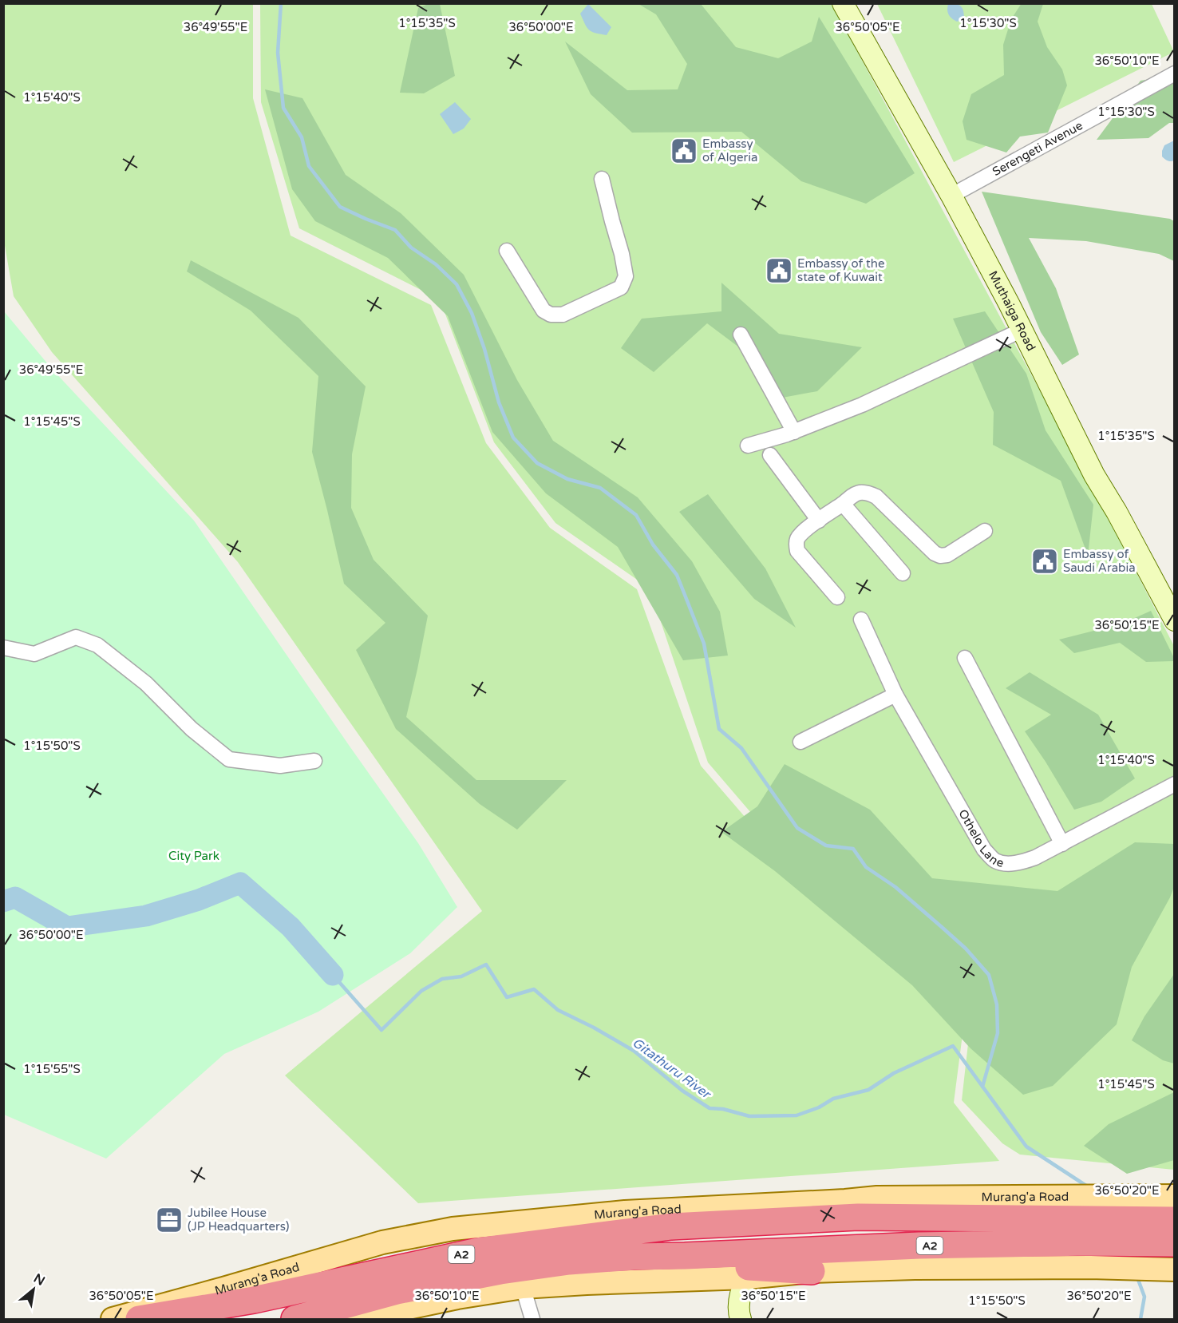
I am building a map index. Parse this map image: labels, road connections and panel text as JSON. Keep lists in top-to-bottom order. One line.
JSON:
{"streets":{"highway":["Murang'a Road","A2"],"main road":["Muthaiga Road"],"street":["Serengeti Avenue","Othelo Lane"]},"crossings":[["Serengeti Avenue","Muthaiga Road"]],"water":["Gitathuru River"],"parks":["City Park"],"places":{"public building":["Embassy of Algeria","Embassy of the state of Kuwait","Embassy of Saudi Arabia"],"office":["Jubilee House (JP Headquarters)"]},"north":"top right","coordinates":["1°15'35\"S","1°15'30\"S","36°50'00\"E","36°49'55\"E","36°50'05\"E","36°50'10\"E","1°15'40\"S","1°15'45\"S","36°50'15\"E","1°15'50\"S","1°15'55\"S","36°50'20\"E"]}
